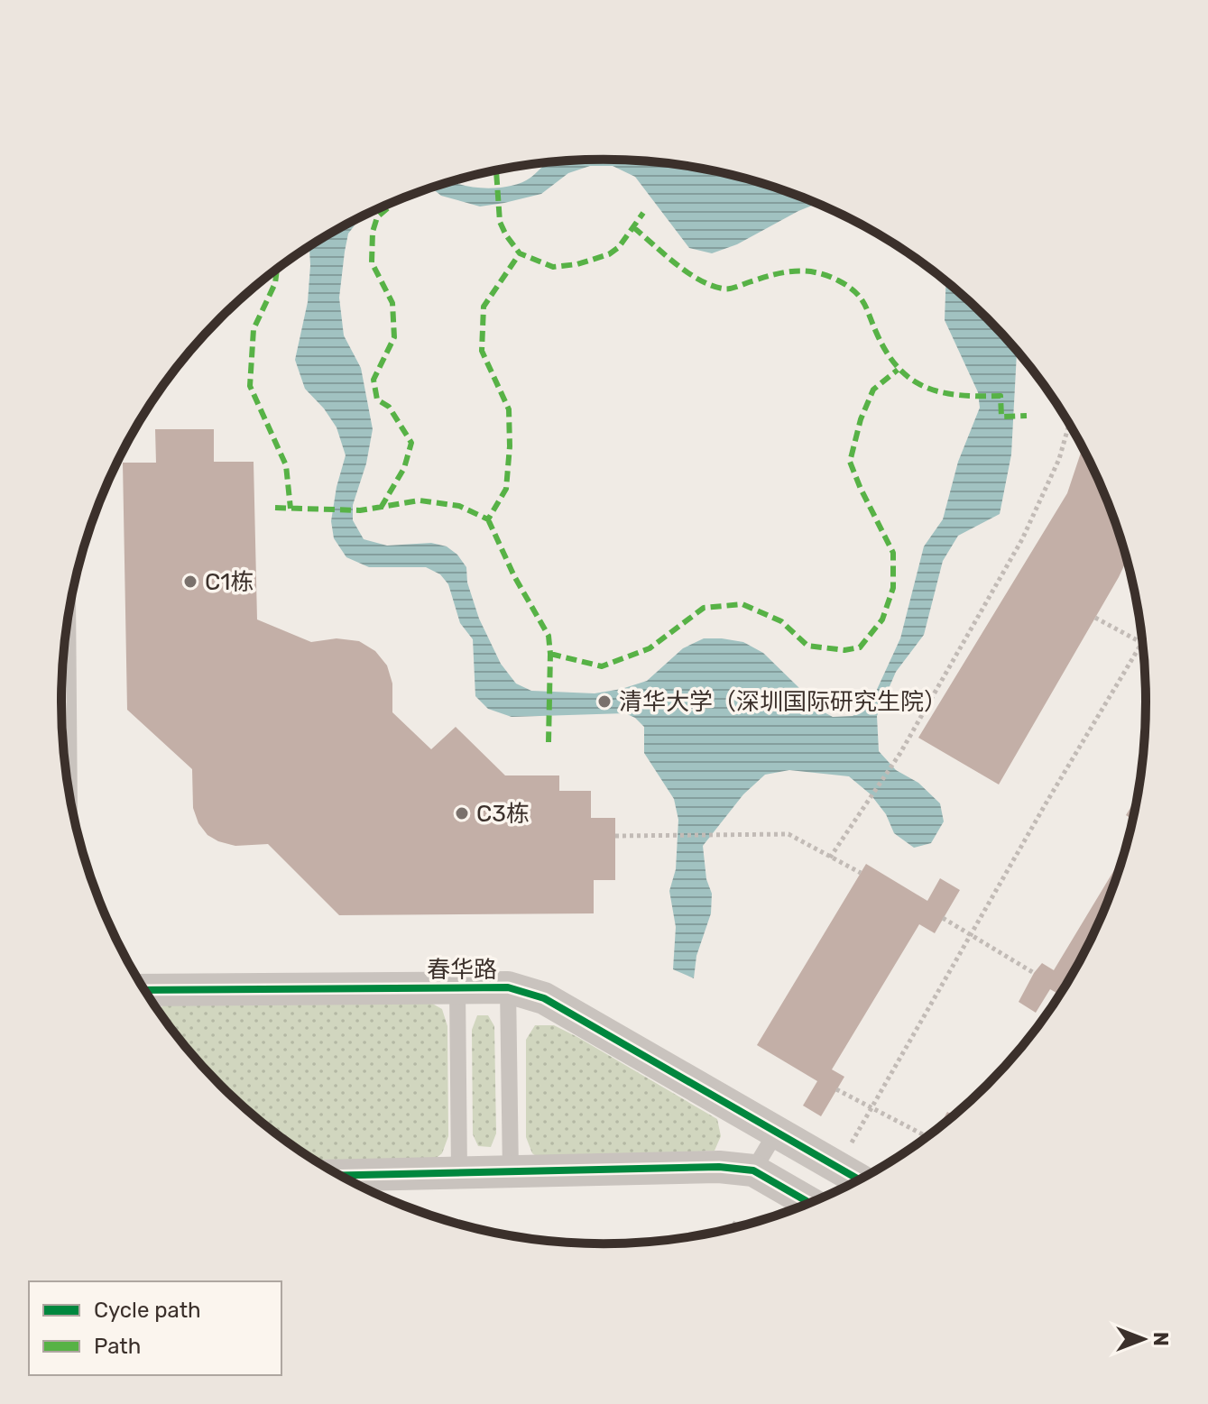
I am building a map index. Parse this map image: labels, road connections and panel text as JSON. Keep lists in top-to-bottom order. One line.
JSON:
{"streets":{"street":["春华路"]},"places":["C1栋","清华大学（深圳国际研究生院）","C3栋"],"legend":["Cycle path","Path"],"north":"right"}
